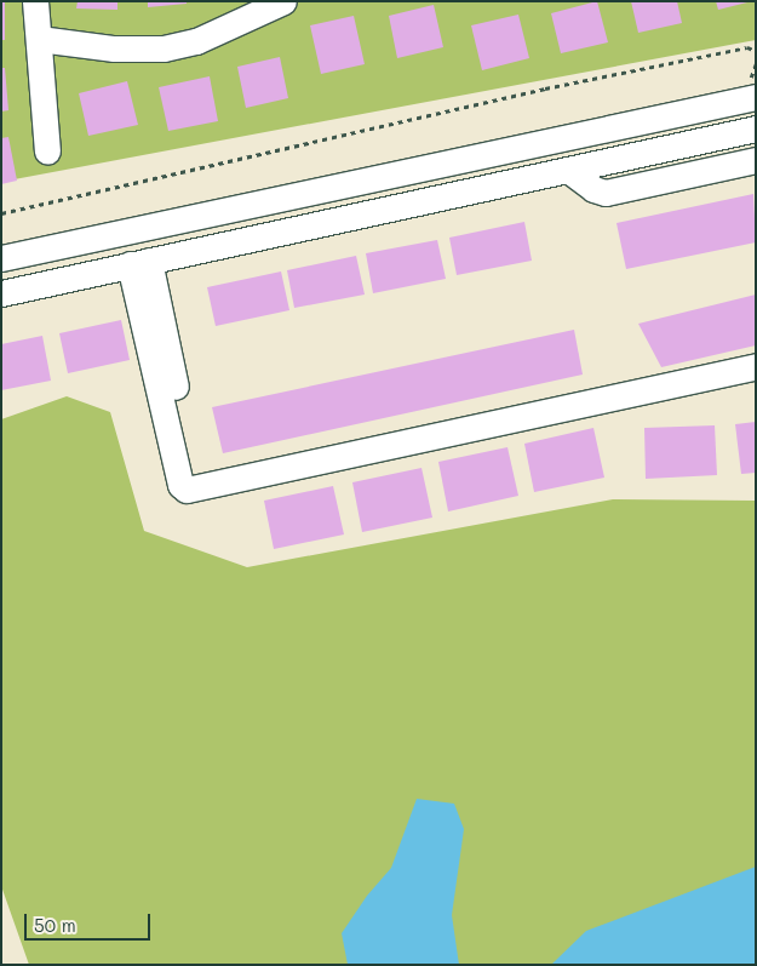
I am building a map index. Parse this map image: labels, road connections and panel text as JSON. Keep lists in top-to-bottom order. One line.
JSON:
{"scale_bar":"50 m"}
